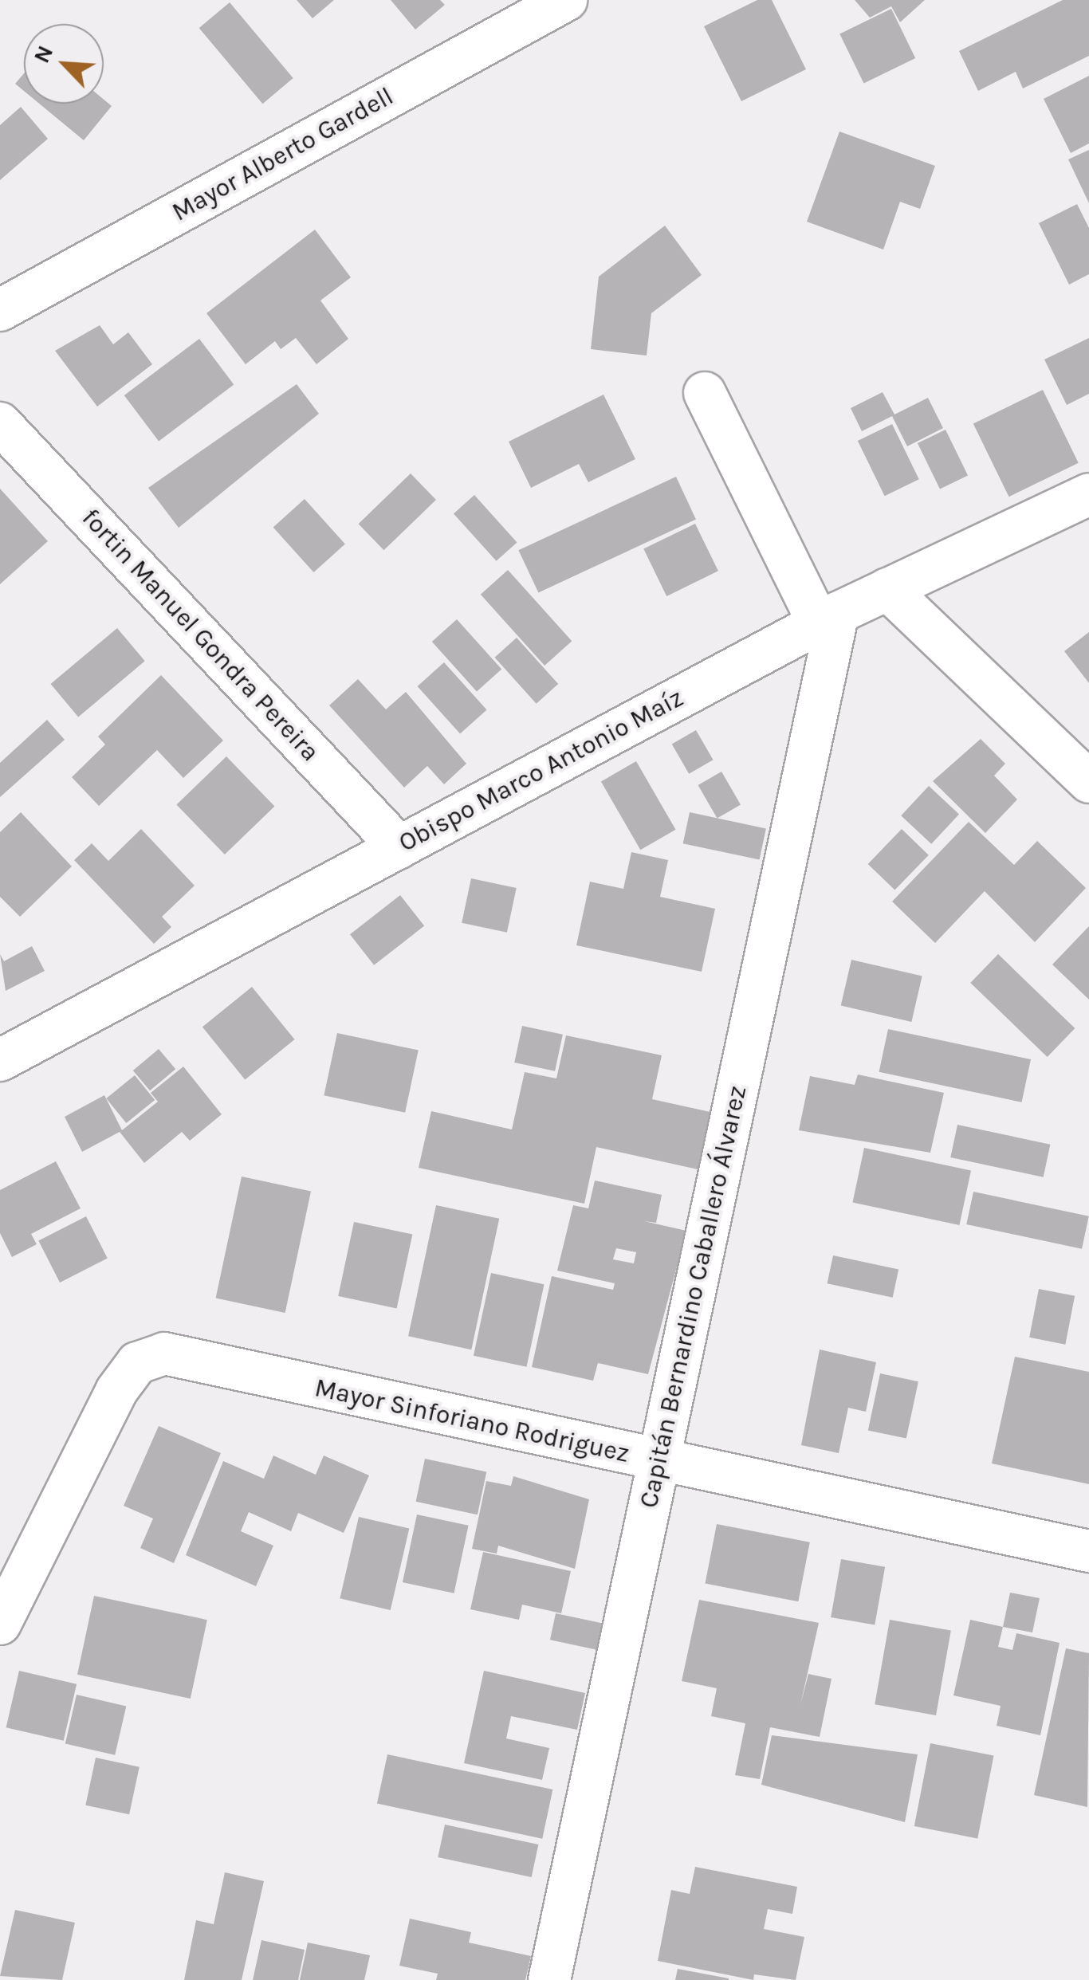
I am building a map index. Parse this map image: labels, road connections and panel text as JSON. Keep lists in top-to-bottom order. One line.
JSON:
{"streets":{"street":["Mayor Alberto Gardell","fortin Manuel Gondra Pereira","Obispo Marco Antonio Maíz","Capitán Bernardino Caballero Álvarez","Mayor Sinforiano Rodriguez"]},"crossings":[["fortin Manuel Gondra Pereira","Obispo Marco Antonio Maíz"],["Obispo Marco Antonio Maíz","Capitán Bernardino Caballero Álvarez"],["Capitán Bernardino Caballero Álvarez","Mayor Sinforiano Rodriguez"]],"north":"top left"}
